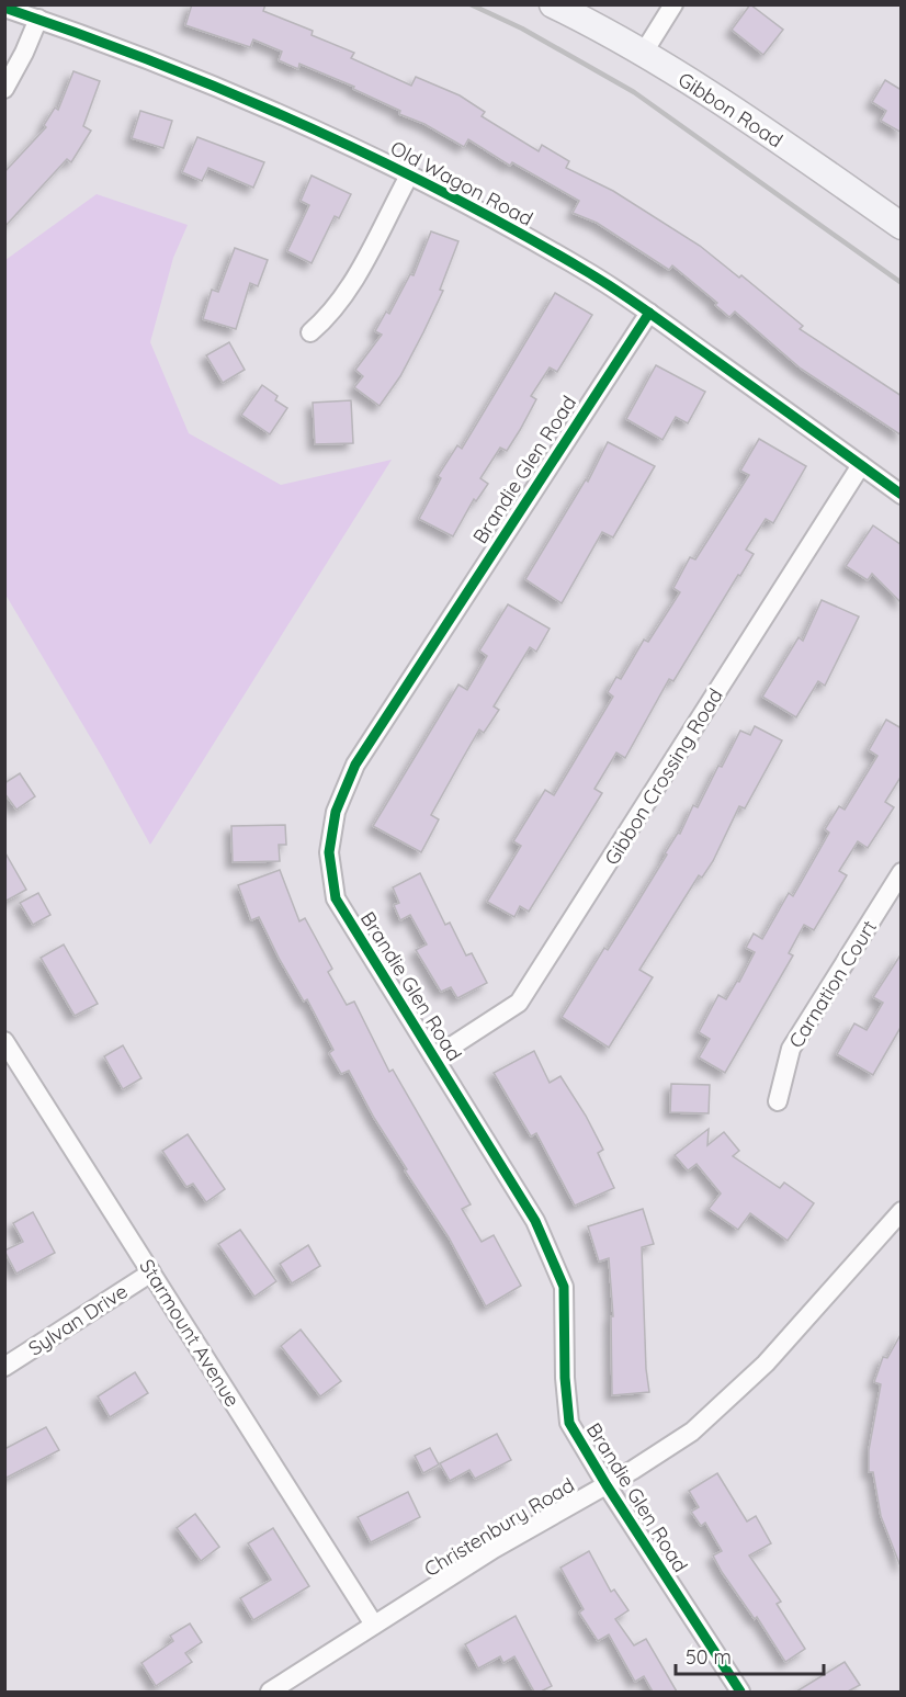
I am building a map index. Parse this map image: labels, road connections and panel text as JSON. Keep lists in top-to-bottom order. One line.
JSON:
{"streets":{"main road":["Gibbon Road"],"street":["Old Wagon Road","Brandie Glen Road","Gibbon Crossing Road","Carnation Court","Sylvan Drive","Starmount Avenue","Christenbury Road"]},"crossings":[["Old Wagon Road","Brandie Glen Road"],["Old Wagon Road","Gibbon Crossing Road"],["Brandie Glen Road","Gibbon Crossing Road"],["Brandie Glen Road","Christenbury Road"],["Sylvan Drive","Starmount Avenue"],["Starmount Avenue","Christenbury Road"]],"scale_bar":"50 m"}
